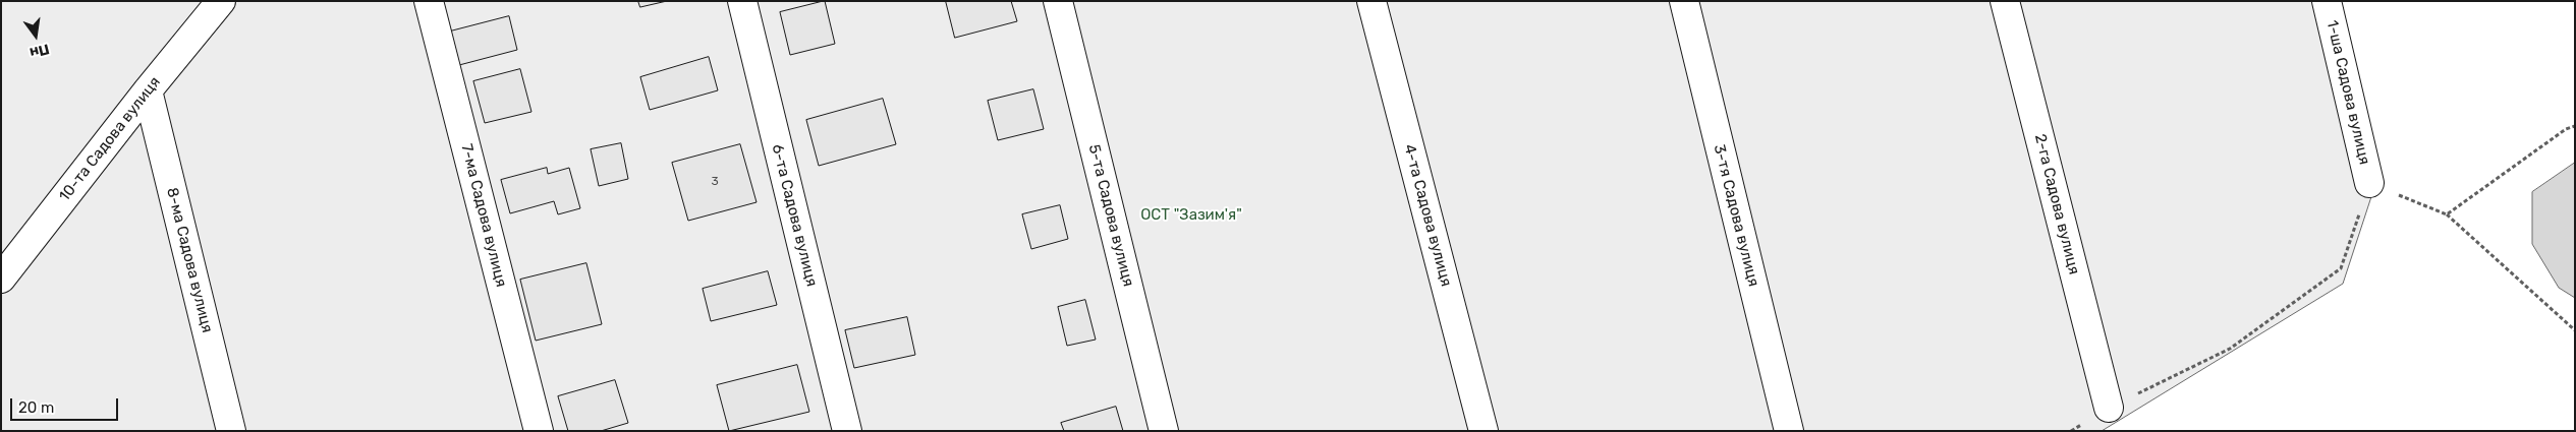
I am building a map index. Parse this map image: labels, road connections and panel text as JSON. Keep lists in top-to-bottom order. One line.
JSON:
{"streets":{"street":["1-ша Садова вулиця","10-та Садова вулиця","2-га Садова вулиця","7-ма Садова вулиця","6-та Садова вулиця","5-та Садова вулиця","4-та Садова вулиця","3-тя Садова вулиця","8-ма Садова вулиця"]},"crossings":[["10-та Садова вулиця","8-ма Садова вулиця"]],"parks":["ОСТ \"Зазим'я\""],"house_numbers":["3"],"scale_bar":"20 m","north":"bottom"}
